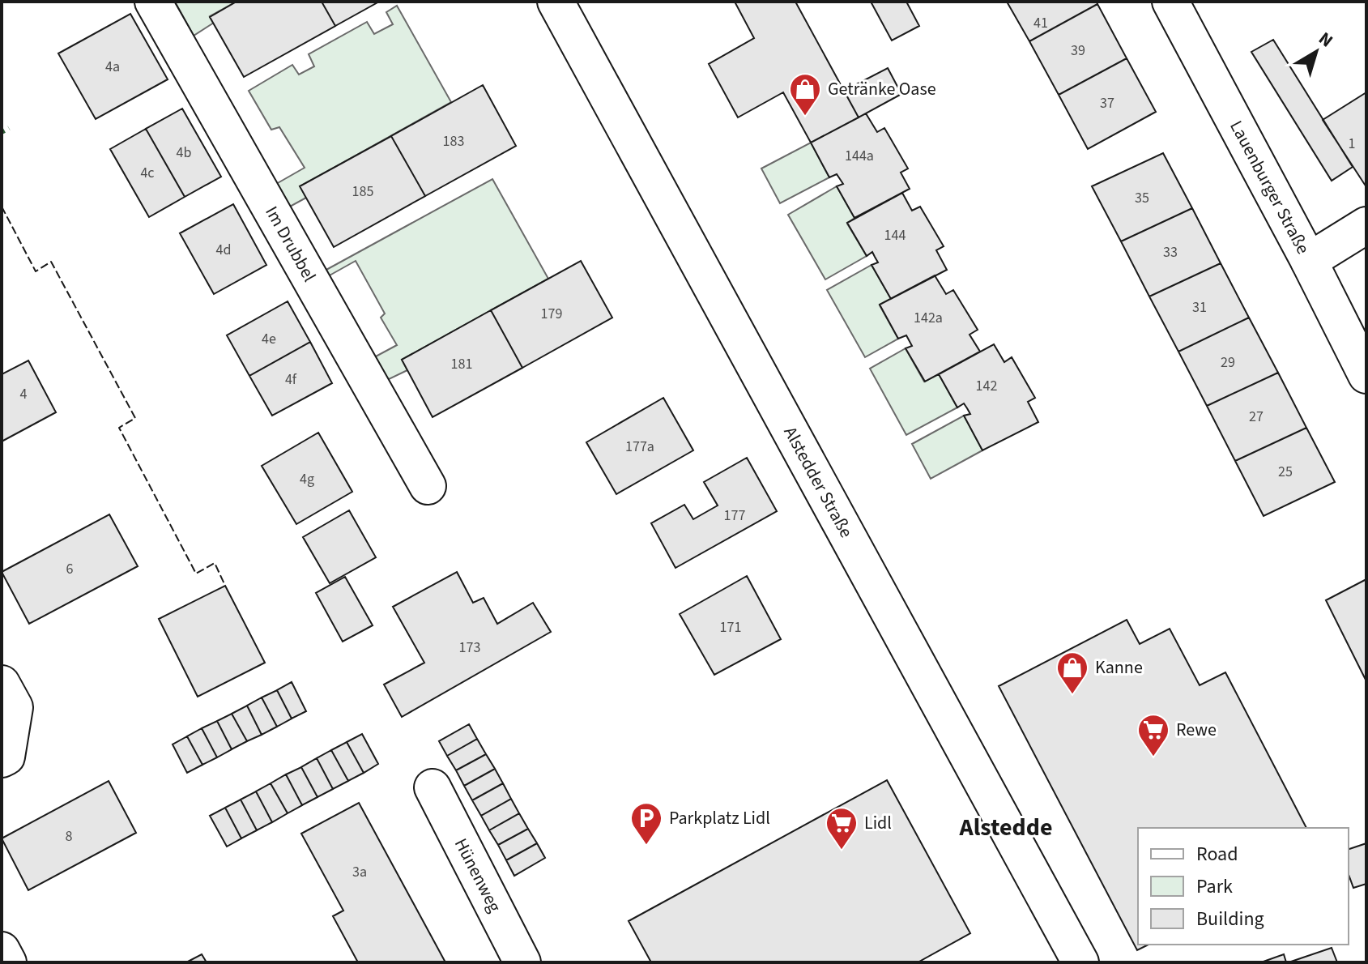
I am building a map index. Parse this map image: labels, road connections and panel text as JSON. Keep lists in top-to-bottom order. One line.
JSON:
{"streets":{"street":["Lauenburger Straße","Im Drubbel","Alstedder Straße","Hünenweg"]},"districts":["Alstedde"],"places":{"shop":["Getränke Oase","Kanne"],"supermarket":["Rewe","Lidl"],"parking":["Parkplatz Lidl"]},"house_numbers":["41","39","4a","37","183","1","4b","144a","4c","185","35","144","4d","33","31","179","142a","4e","29","181","4f","142","4","27","177a","25","4g","177","6","171","173","8","3a"],"legend":["Road","Park","Building"],"north":"top right"}
